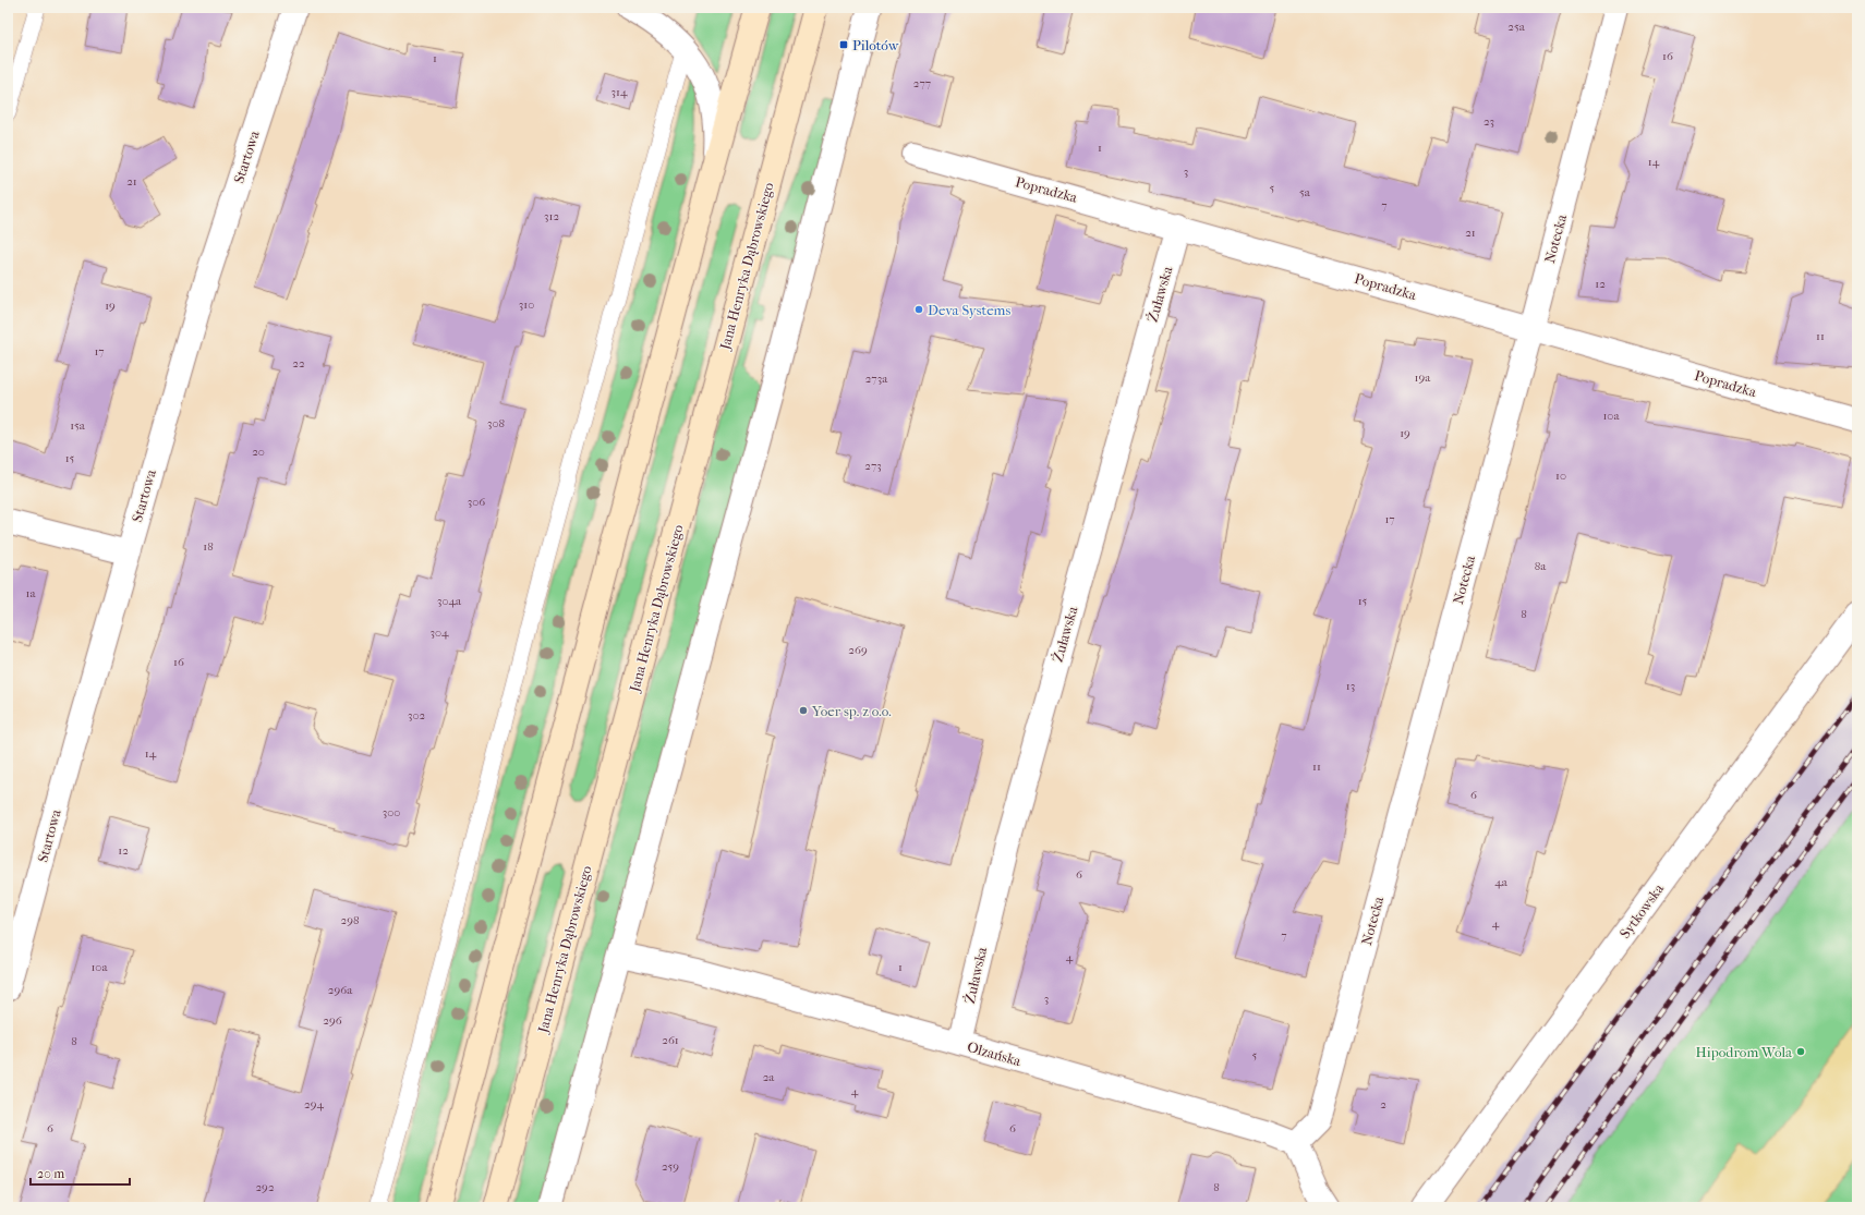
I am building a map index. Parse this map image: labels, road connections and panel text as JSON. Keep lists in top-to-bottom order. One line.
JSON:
{"streets":{"main road":["Jana Henryka Dąbrowskiego"],"street":["Startowa","Popradzka","Notecka","Żuławska","Sytkowska","Olzańska"]},"crossings":[["Popradzka","Notecka"],["Popradzka","Żuławska"],["Notecka","Olzańska"],["Żuławska","Olzańska"]],"places":{"transit":["Pilotów"],"other":["Deva Systems","Yoer sp. z o.o.","Hipodrom Wola"]},"house_numbers":["25a","16","1","277","314","23","1","14","3","21","5","5a","7","312","21","12","310","19","11","17","22","19a","273a","10a","308","15a","19","20","15","273","10","306","17","18","8a","1a","304a","15","8","304","269","16","13","302","14","11","6","300","12","6","4a","298","4","7","4","10a","1","296a","3","296","261","8","5","2a","4","294","2","6","6","259","292","8"],"scale_bar":"20 m"}
